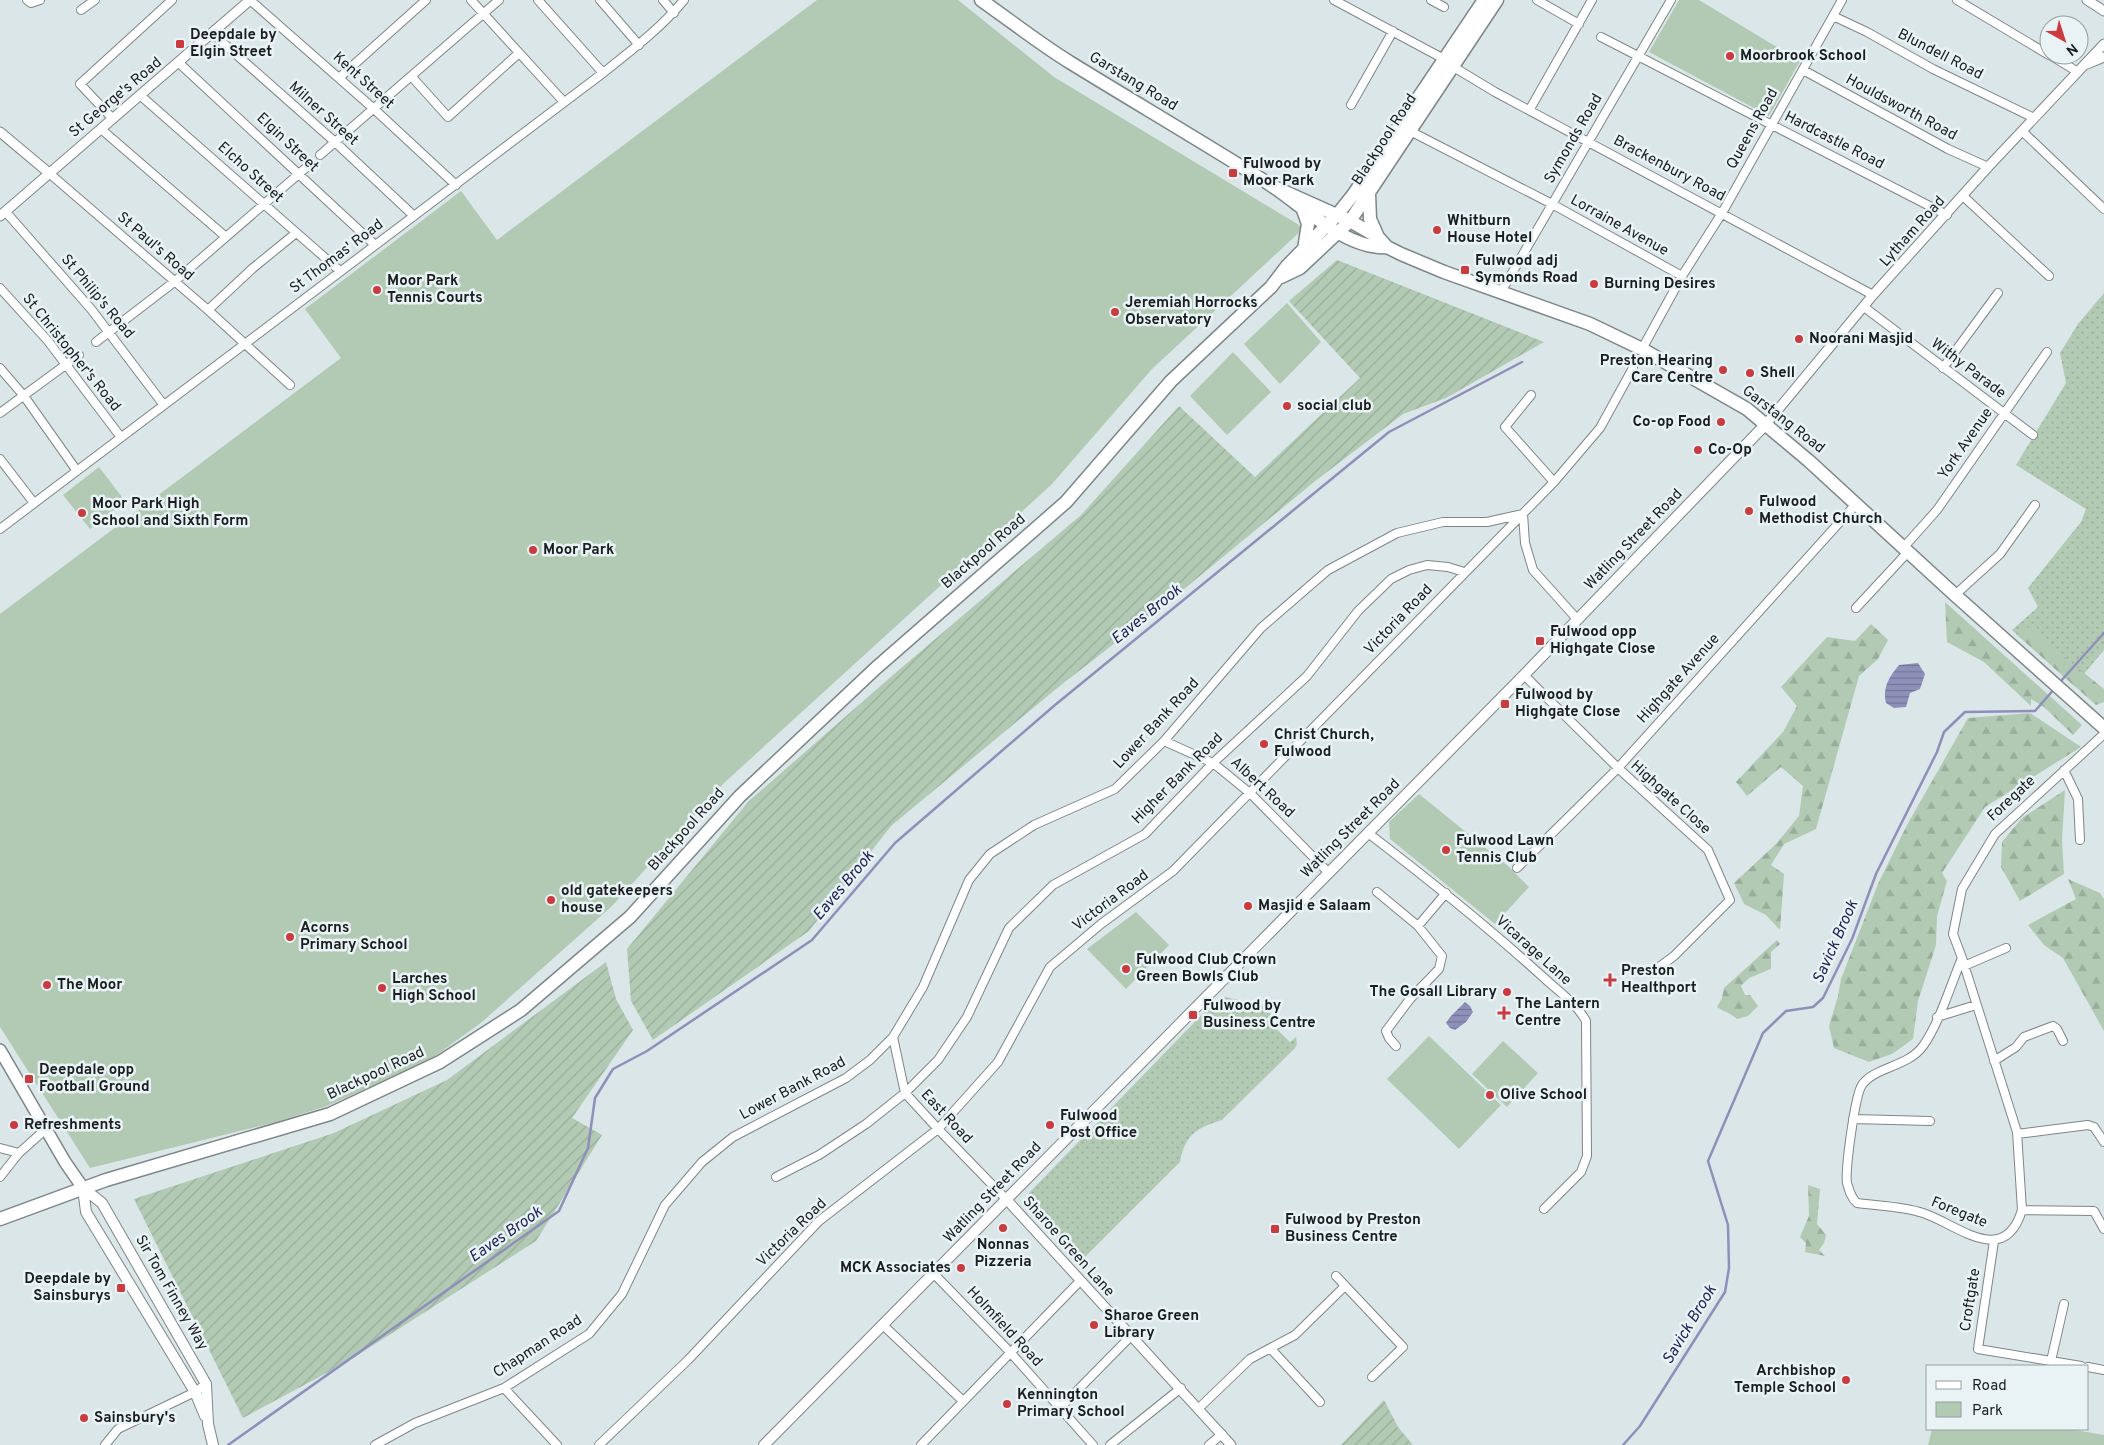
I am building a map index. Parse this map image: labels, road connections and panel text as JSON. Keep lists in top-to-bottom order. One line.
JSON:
{"streets":{"highway":["Garstang Road","Blackpool Road"],"main road":["Watling Street Road","Sir Tom Finney Way"],"street":["Blundell Road","Kent Street","St George's Road","Houldsworth Road","Milner Street","Queens Road","Symonds Road","Hardcastle Road","Elgin Street","Brackenbury Road","Elcho Street","Lorraine Avenue","Lytham Road","St Paul's Road","St Thomas' Road","St Philip's Road","St Christopher's Road","Withy Parade","York Avenue","Victoria Road","Highgate Avenue","Lower Bank Road","Higher Bank Road","Albert Road","Highgate Close","Foregate","Vicarage Lane","East Road","Sharoe Green Lane","Croftgate","Holmfield Road","Chapman Road"]},"crossings":[["Blundell Road","Queens Road"],["Blundell Road","Lytham Road"],["Kent Street","St George's Road"],["Kent Street","St Thomas' Road"],["Garstang Road","Queens Road"],["Garstang Road","Symonds Road"],["Garstang Road","Blackpool Road"],["Garstang Road","Lytham Road"],["Garstang Road","York Avenue"],["Garstang Road","Watling Street Road"],["Garstang Road","Highgate Avenue"],["St George's Road","Milner Street"],["St George's Road","Elgin Street"],["St George's Road","Elcho Street"],["St George's Road","St Paul's Road"],["St George's Road","St Philip's Road"],["Houldsworth Road","Queens Road"],["Houldsworth Road","Lytham Road"],["Milner Street","St Thomas' Road"],["Queens Road","Hardcastle Road"],["Queens Road","Brackenbury Road"],["Queens Road","Lorraine Avenue"],["Symonds Road","Hardcastle Road"],["Symonds Road","Brackenbury Road"],["Symonds Road","Lorraine Avenue"],["Blackpool Road","Brackenbury Road"],["Blackpool Road","Lorraine Avenue"],["Blackpool Road","Sir Tom Finney Way"],["Hardcastle Road","Lytham Road"],["Elgin Street","St Thomas' Road"],["Brackenbury Road","Lytham Road"],["Elcho Street","St Thomas' Road"],["Lytham Road","Withy Parade"],["Lytham Road","Watling Street Road"],["St Paul's Road","St Thomas' Road"],["St Thomas' Road","St Philip's Road"],["St Thomas' Road","St Christopher's Road"],["Withy Parade","York Avenue"],["Watling Street Road","Albert Road"],["Watling Street Road","Highgate Close"],["Watling Street Road","Vicarage Lane"],["Watling Street Road","East Road"],["Watling Street Road","Sharoe Green Lane"],["Watling Street Road","Holmfield Road"],["Victoria Road","Lower Bank Road"],["Victoria Road","Higher Bank Road"],["Victoria Road","Albert Road"],["Victoria Road","East Road"],["Highgate Avenue","Highgate Close"],["Lower Bank Road","Albert Road"],["Lower Bank Road","East Road"],["Lower Bank Road","Chapman Road"],["Higher Bank Road","Albert Road"],["Higher Bank Road","East Road"],["Foregate","Croftgate"],["East Road","Sharoe Green Lane"]],"water":["Eaves Brook","Savick Brook"],"places":{"transit":["Deepdale by Elgin Street","Fulwood by Moor Park","Fulwood adj Symonds Road","Fulwood opp Highgate Close","Fulwood by Highgate Close","Fulwood by Business Centre","Deepdale opp Football Ground","Fulwood by Preston Business Centre","Deepdale by Sainsburys"],"other":["Moorbrook School","Whitburn House Hotel","Burning Desires","Moor Park Tennis Courts","Jeremiah Horrocks Observatory","Noorani Masjid","Preston Hearing Care Centre","Shell","social club","Co-op Food","Co-Op","Fulwood Methodist Church","Moor Park High School and Sixth Form","Moor Park","Christ Church, Fulwood","Fulwood Lawn Tennis Club","old gatekeepers house","Masjid e Salaam","Acorns Primary School","Fulwood Club Crown Green Bowls Club","The Moor","Larches High School","The Gosall Library","Olive School","Refreshments","Fulwood Post Office","Nonnas Pizzeria","MCK Associates","Sharoe Green Library","Archbishop Temple School","Kennington Primary School","Sainsbury's"],"health":["Preston Healthport","The Lantern Centre"]},"legend":["Road","Park"],"north":"bottom right"}
